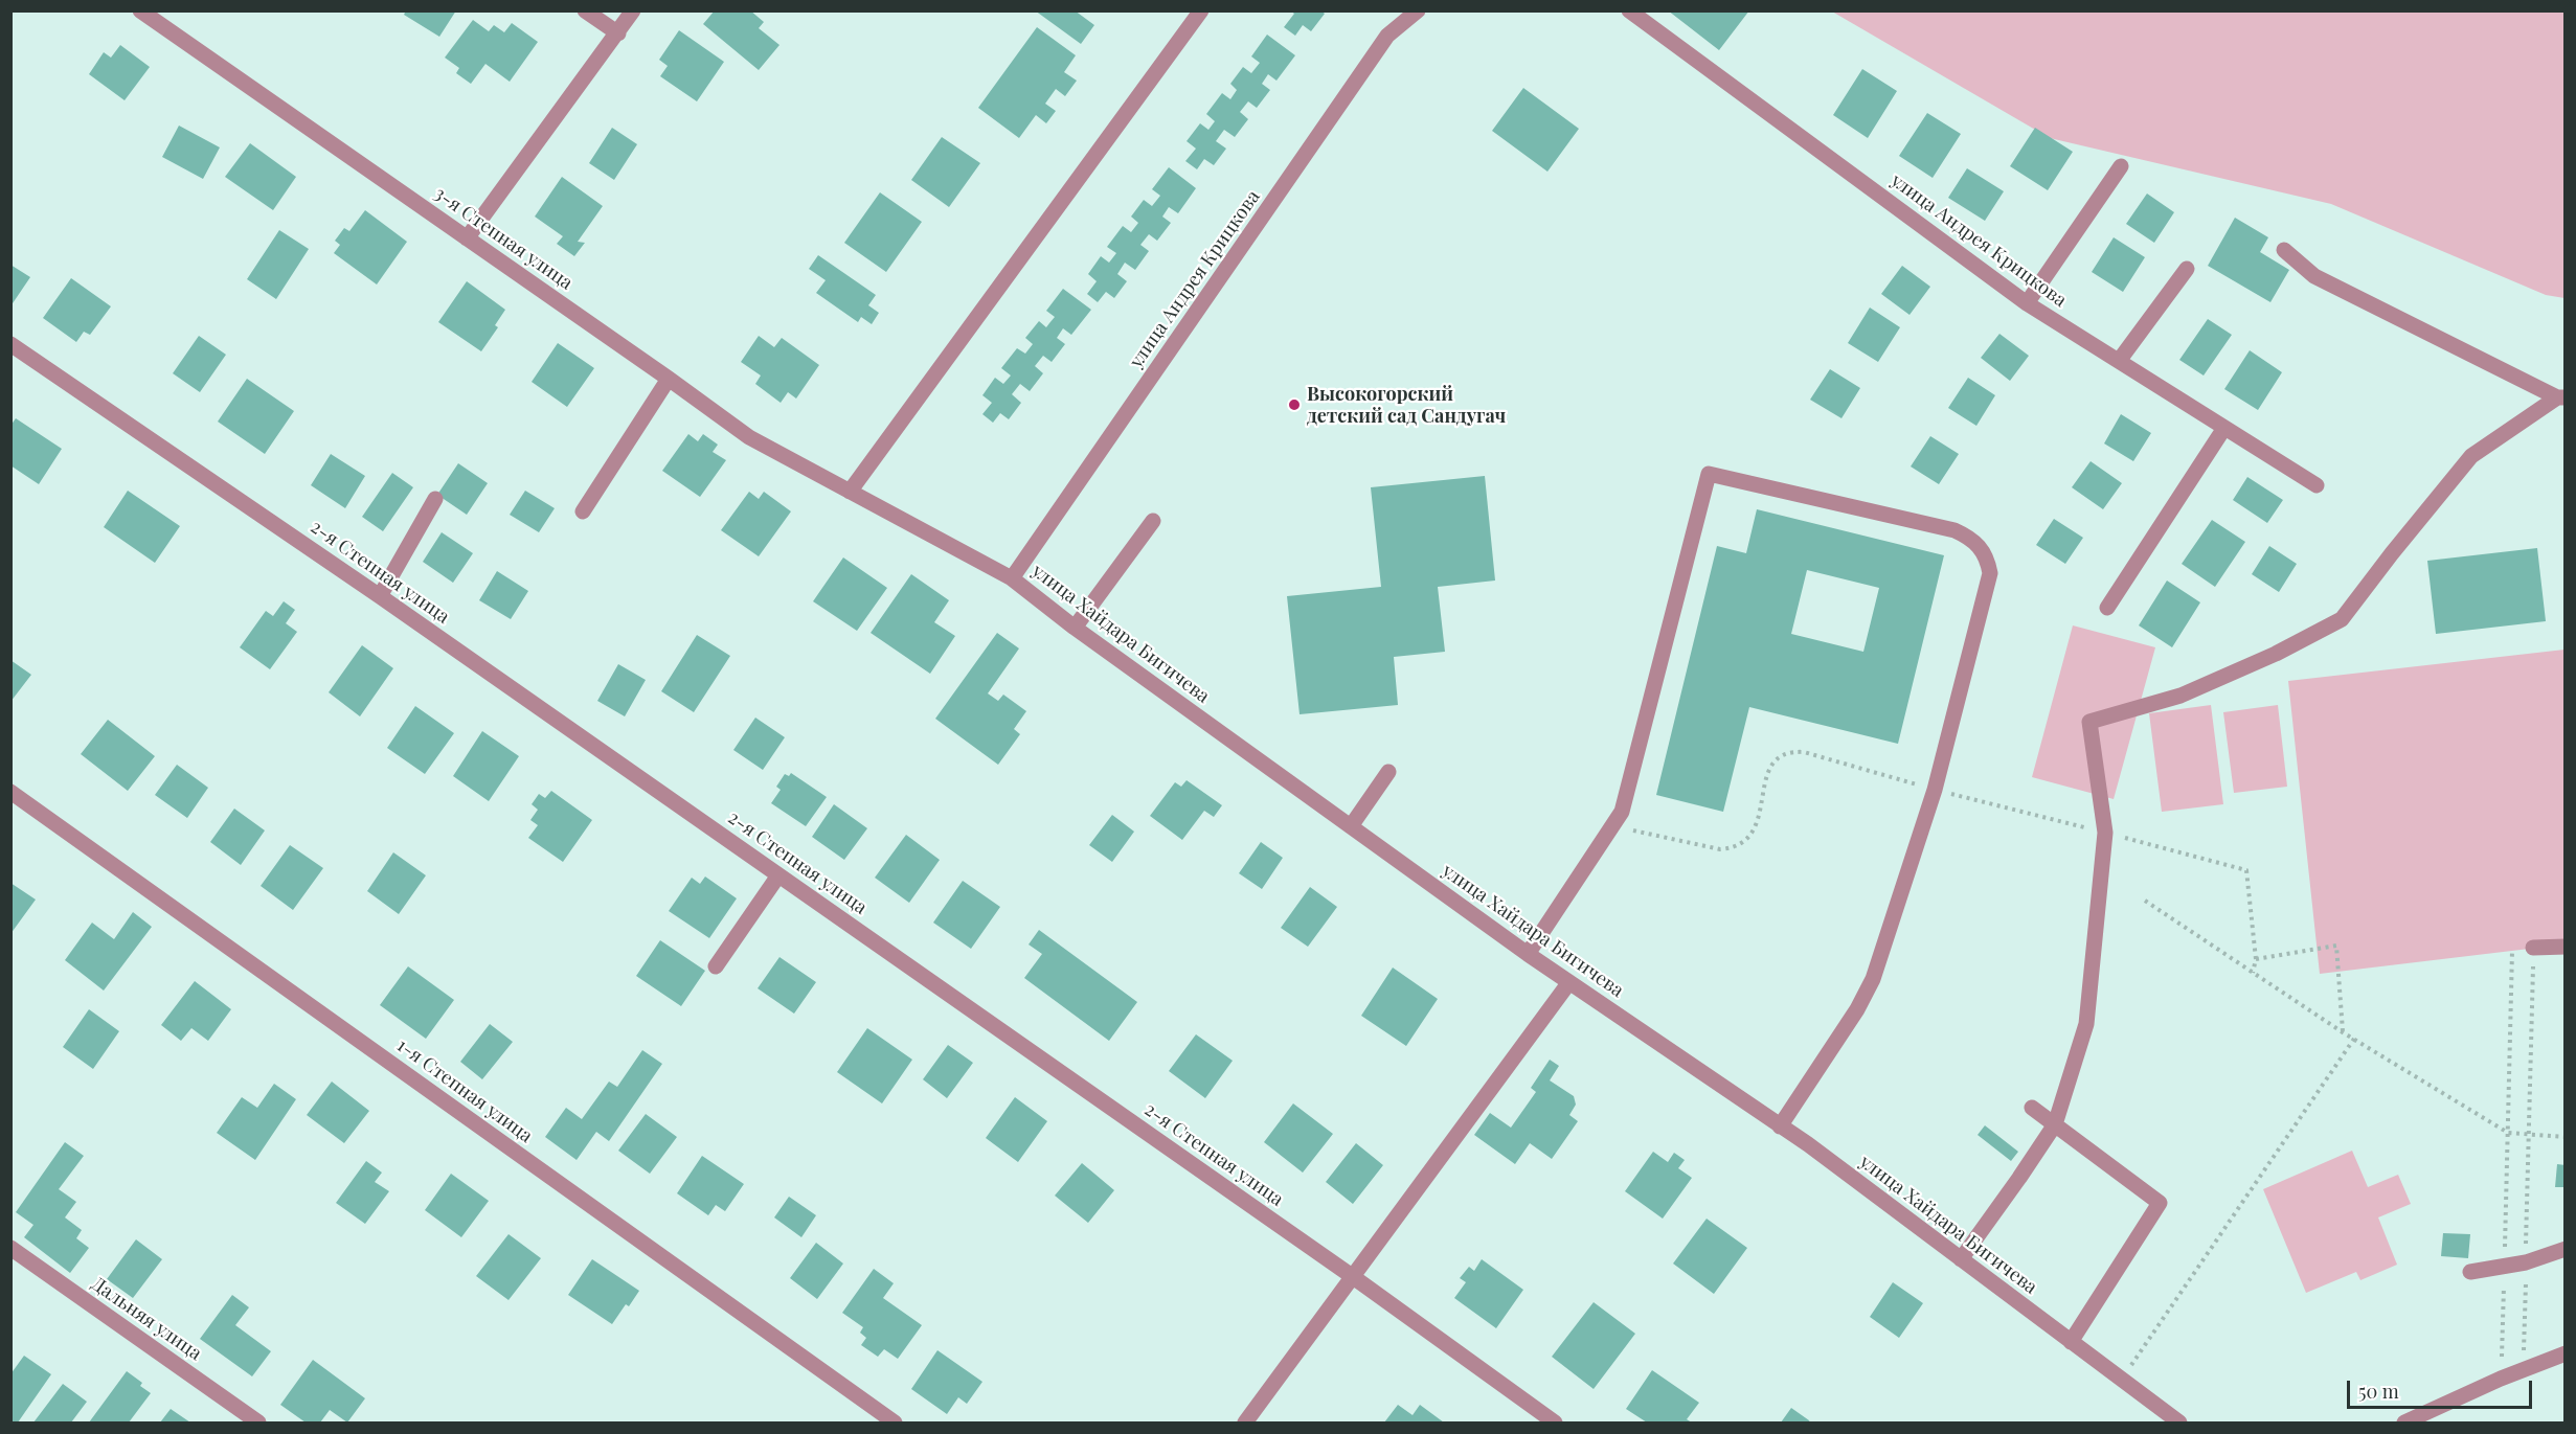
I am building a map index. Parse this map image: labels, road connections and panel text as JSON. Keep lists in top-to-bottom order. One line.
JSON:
{"streets":{"street":["3-я Степная улица","улица Андрея Крицкова","2-я Степная улица","улица Хайдара Бигичева","1-я Степная улица","Дальняя улица"]},"crossings":[["3-я Степная улица","улица Хайдара Бигичева"],["улица Андрея Крицкова","улица Хайдара Бигичева"]],"places":["Высокогорский детский сад Сандугач"],"scale_bar":"50 m"}
